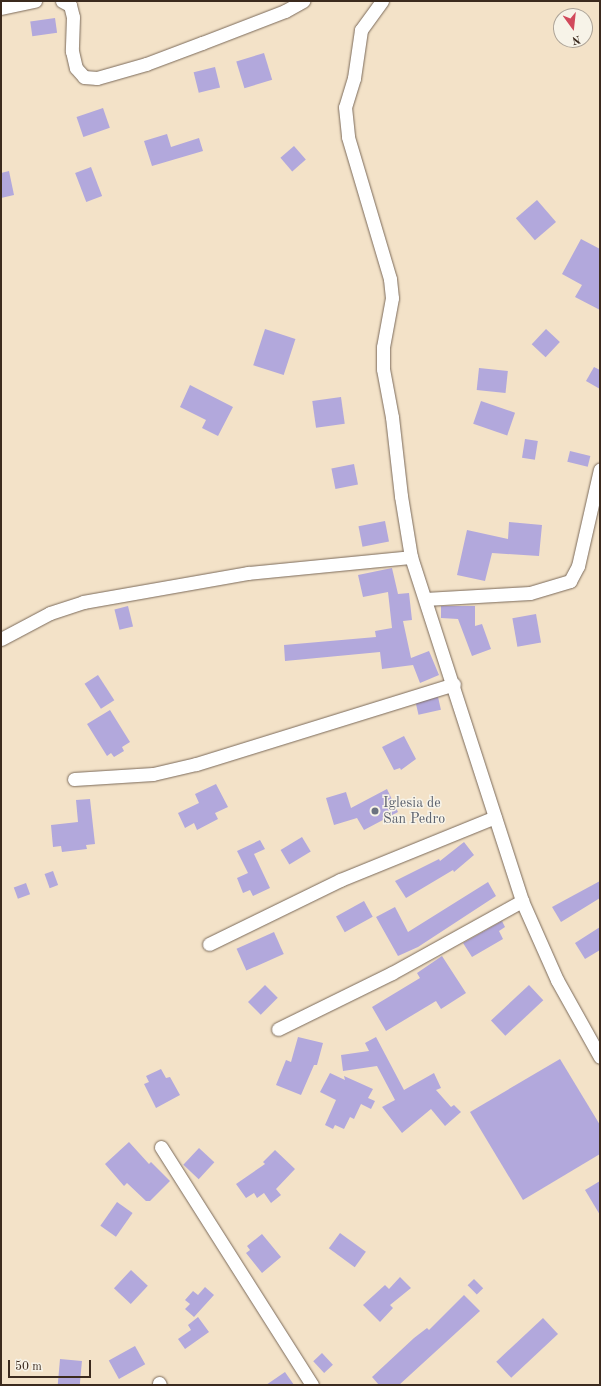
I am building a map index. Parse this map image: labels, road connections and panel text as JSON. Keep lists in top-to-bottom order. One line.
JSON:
{"places":["Iglesia de San Pedro"],"scale_bar":"50 m","north":"bottom"}
